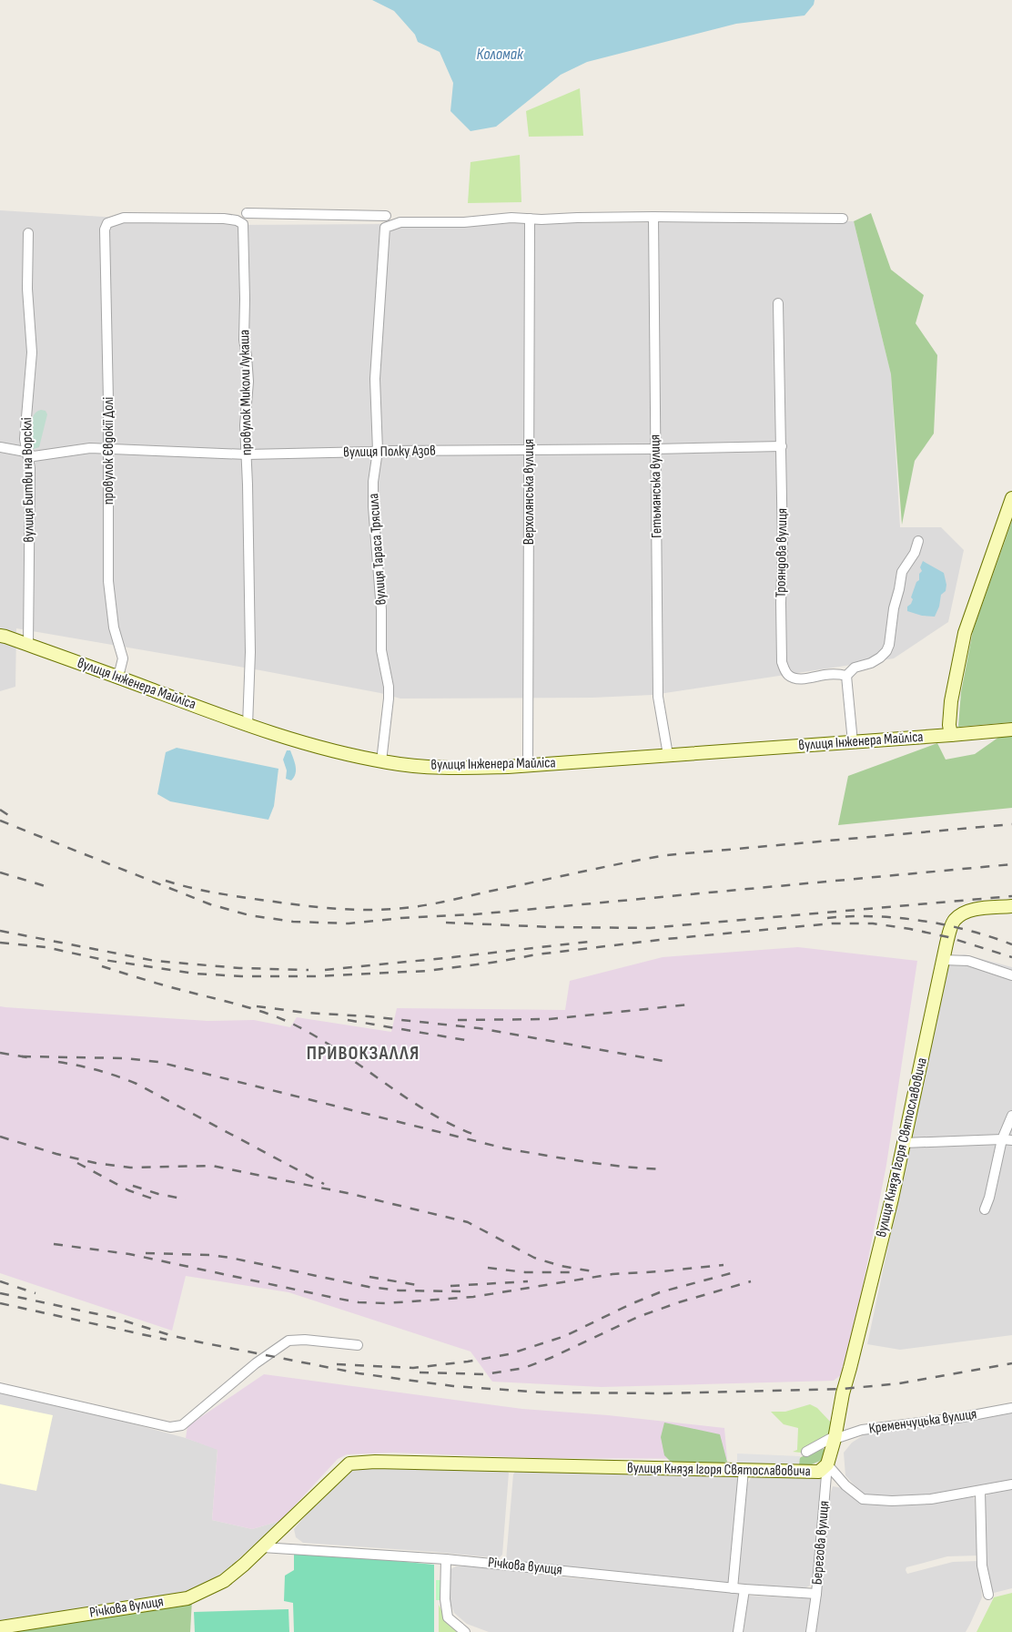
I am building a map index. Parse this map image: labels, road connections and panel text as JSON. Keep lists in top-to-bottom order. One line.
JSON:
{"streets":{"street":["провулок Миколи Лукаша","провулок Євдокії Долі","вулиця Полку Азов","вулиця Битви на Ворсклі","Гетьманська вулиця","Верхолянська вулиця","вулиця Тараса Трясила","Трояндова вулиця","вулиця Інженера Майліса","вулиця Князя Ігоря Святославовича","Кременчуцька вулиця","Берегова вулиця","Річкова вулиця"]},"crossings":[["провулок Миколи Лукаша","провулок Євдокії Долі"],["провулок Миколи Лукаша","вулиця Полку Азов"],["провулок Миколи Лукаша","вулиця Інженера Майліса"],["провулок Євдокії Долі","вулиця Полку Азов"],["провулок Євдокії Долі","вулиця Інженера Майліса"],["вулиця Полку Азов","вулиця Битви на Ворсклі"],["вулиця Полку Азов","Гетьманська вулиця"],["вулиця Полку Азов","Верхолянська вулиця"],["вулиця Полку Азов","вулиця Тараса Трясила"],["вулиця Полку Азов","Трояндова вулиця"],["вулиця Битви на Ворсклі","вулиця Інженера Майліса"],["Гетьманська вулиця","вулиця Інженера Майліса"],["Верхолянська вулиця","вулиця Тараса Трясила"],["Верхолянська вулиця","вулиця Інженера Майліса"],["вулиця Тараса Трясила","вулиця Інженера Майліса"],["вулиця Князя Ігоря Святославовича","Кременчуцька вулиця"],["вулиця Князя Ігоря Святославовича","Берегова вулиця"],["вулиця Князя Ігоря Святославовича","Річкова вулиця"],["Берегова вулиця","Річкова вулиця"]],"districts":["ПРИВОКЗАЛЛЯ"],"water":["Коломак"]}
